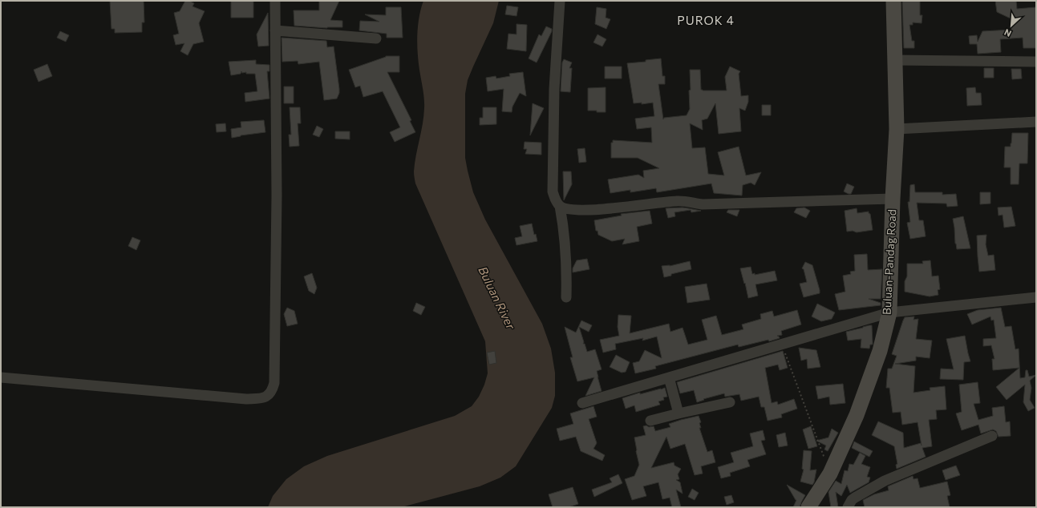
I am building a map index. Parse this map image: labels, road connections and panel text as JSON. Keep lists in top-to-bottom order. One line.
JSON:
{"streets":{"main road":["Buluan-Pandag Road"]},"districts":["PUROK 4"],"water":["Buluan River"],"north":"bottom left"}
